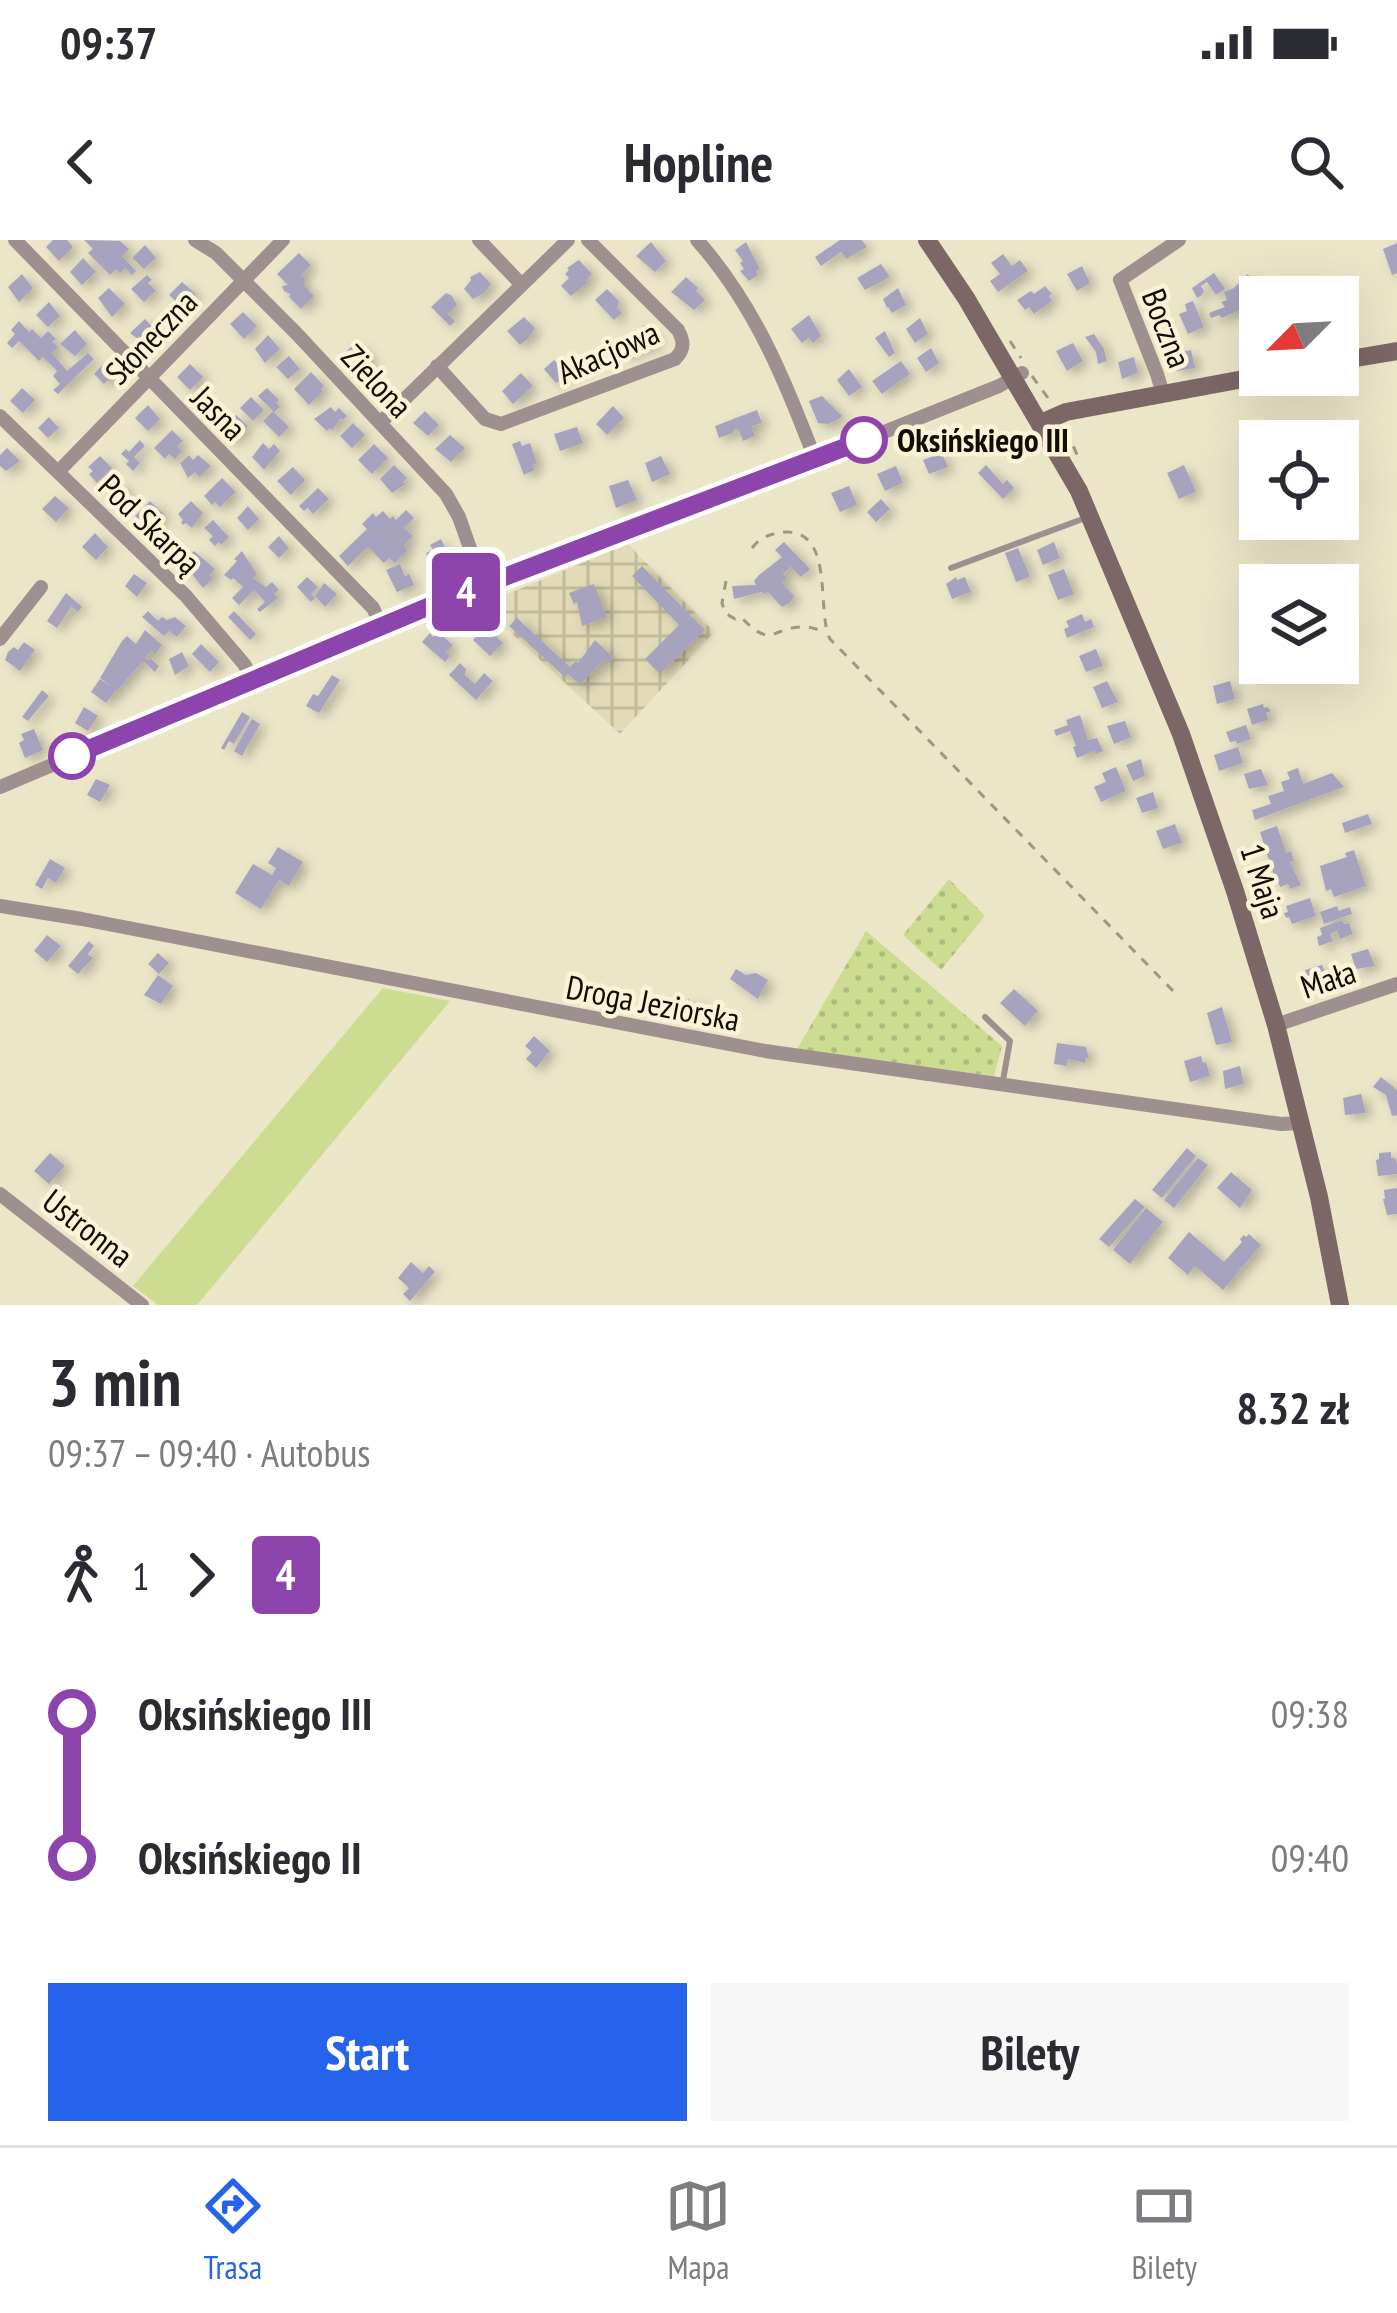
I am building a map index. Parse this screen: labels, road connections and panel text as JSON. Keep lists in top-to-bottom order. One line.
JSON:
{"streets":{"main road":["1 Maja"],"street":["Boczna","Słoneczna","Akacjowa","Zielona","Jasna","Pod Skarpą","Mała","Droga Jeziorska","Ustronna"]},"crossings":[["Słoneczna","Zielona"],["Słoneczna","Jasna"],["Słoneczna","Pod Skarpą"],["1 Maja","Mała"],["1 Maja","Droga Jeziorska"]],"places":["Oksińskiego III"],"lines":["bus line 4"],"north":"bottom left","page":{"status":"09:37","header":"Hopline","on_map":"4","heading":["3 min","09:37 – 09:40 · Autobus","8.32 zł"],"legs":["1","4"],"list":[{"name":"Oksińskiego III","value":"09:38"},{"name":"Oksińskiego II","value":"09:40"}],"buttons":["Start","Bilety"],"tabs":["Trasa","Mapa","Bilety"]}}
